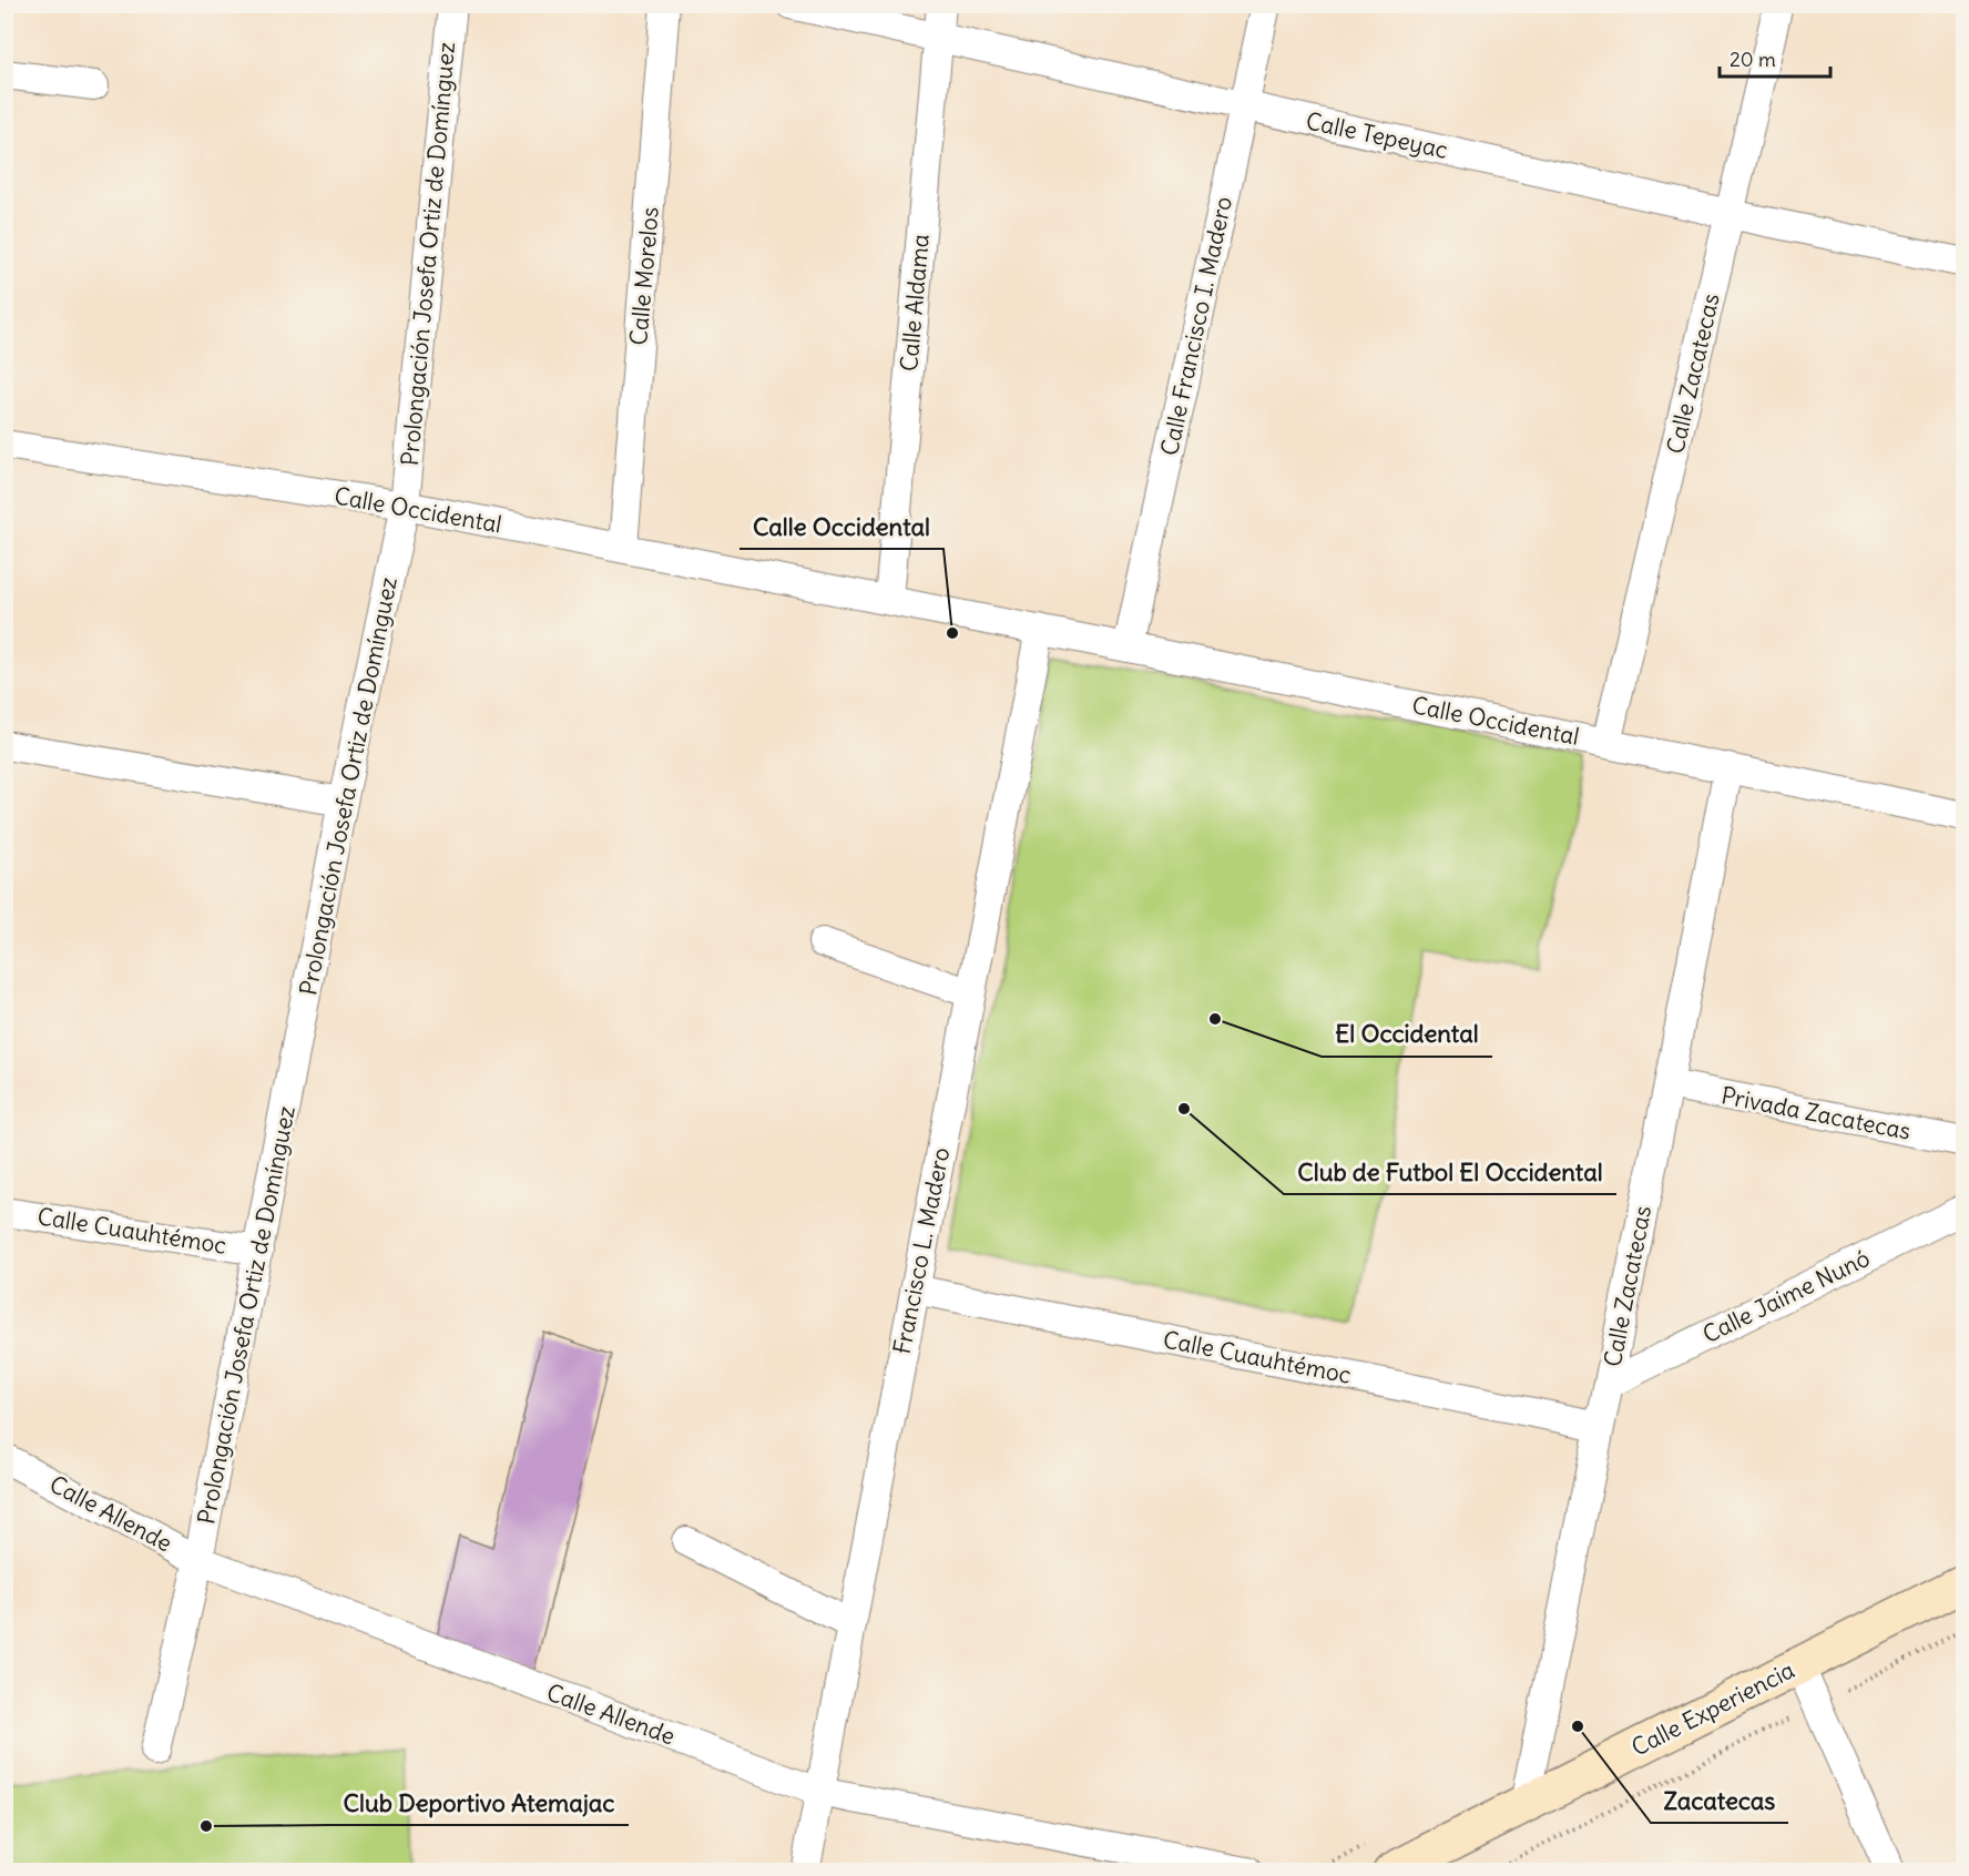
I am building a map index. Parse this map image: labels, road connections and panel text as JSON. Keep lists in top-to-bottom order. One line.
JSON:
{"streets":{"street":["Calle Tepeyac","Prolongación Josefa Ortiz de Domínguez","Calle Morelos","Calle Aldama","Calle Francisco I. Madero","Calle Zacatecas","Calle Occidental","Privada Zacatecas","Calle Cuauhtémoc","Francisco L. Madero","Calle Jaime Nunó","Calle Allende","Calle Experiencia"]},"crossings":[["Calle Tepeyac","Calle Aldama"],["Calle Tepeyac","Calle Francisco I. Madero"],["Calle Tepeyac","Calle Zacatecas"],["Prolongación Josefa Ortiz de Domínguez","Calle Occidental"],["Prolongación Josefa Ortiz de Domínguez","Calle Cuauhtémoc"],["Prolongación Josefa Ortiz de Domínguez","Calle Allende"],["Calle Morelos","Calle Occidental"],["Calle Aldama","Calle Occidental"],["Calle Francisco I. Madero","Calle Occidental"],["Calle Zacatecas","Calle Occidental"],["Calle Zacatecas","Privada Zacatecas"],["Calle Zacatecas","Calle Cuauhtémoc"],["Calle Zacatecas","Calle Jaime Nunó"],["Calle Zacatecas","Calle Experiencia"],["Calle Occidental","Francisco L. Madero"],["Calle Cuauhtémoc","Francisco L. Madero"],["Francisco L. Madero","Calle Allende"]],"places":["Calle Occidental","El Occidental","Club de Futbol El Occidental","Zacatecas","Club Deportivo Atemajac"],"scale_bar":"20 m"}
